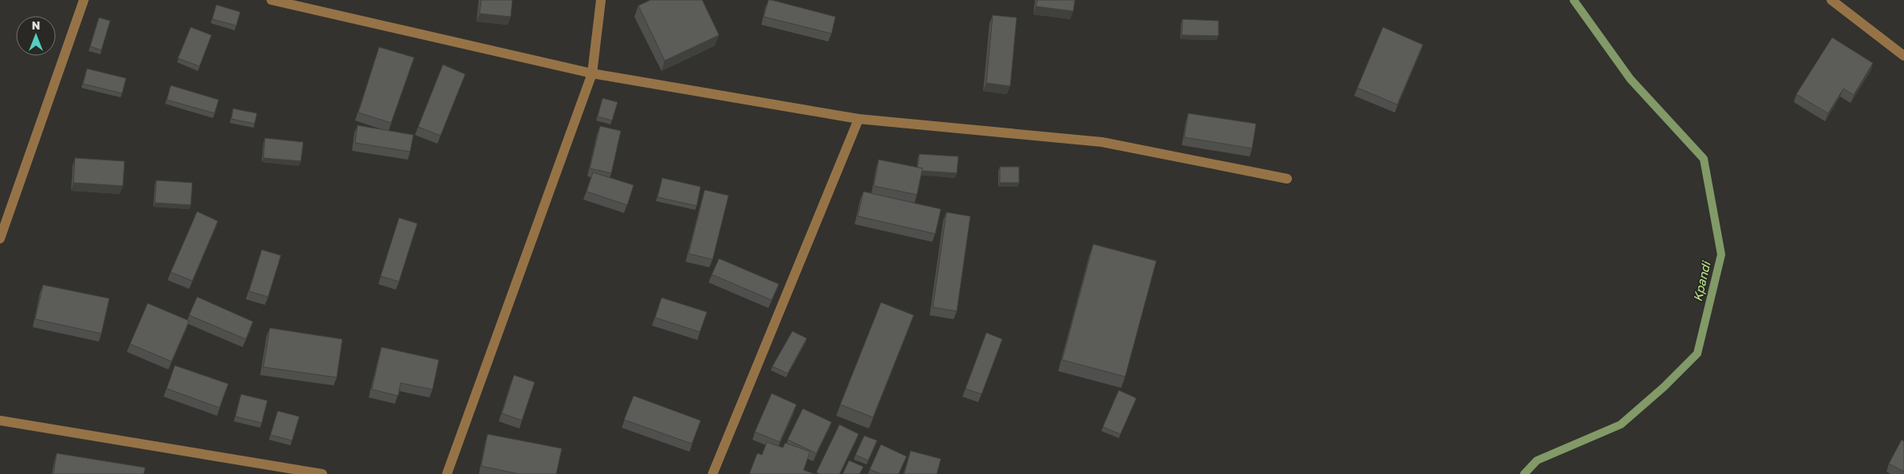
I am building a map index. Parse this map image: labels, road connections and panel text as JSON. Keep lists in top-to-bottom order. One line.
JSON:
{"water":["Kpandi"],"north":"top"}
